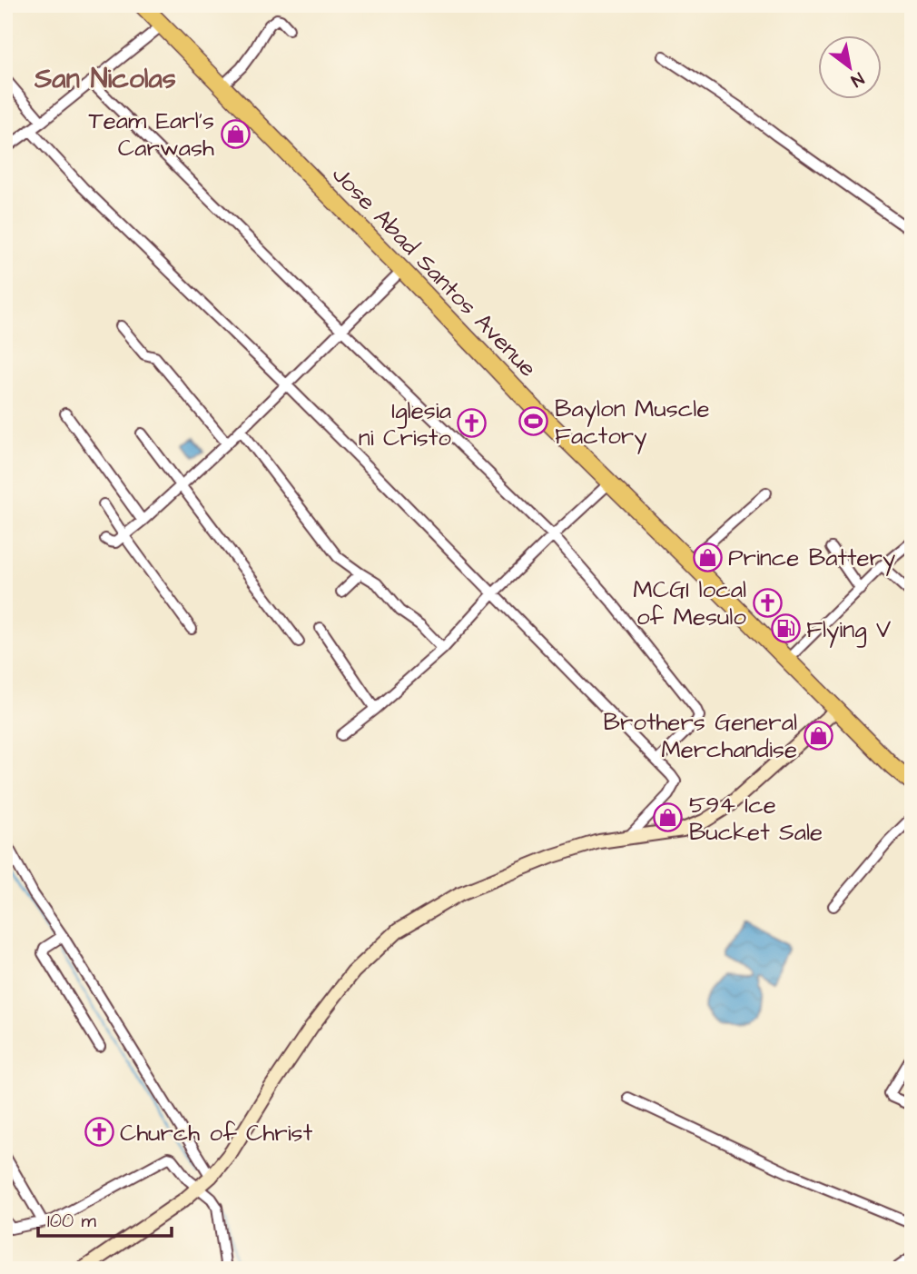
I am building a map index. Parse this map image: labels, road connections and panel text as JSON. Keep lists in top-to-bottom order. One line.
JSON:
{"streets":{"highway":["Jose Abad Santos Avenue"]},"districts":["San Nicolas"],"places":{"shop":["Team Earl's Carwash","Prince Battery","Brothers General Merchandise","594 Ice Bucket Sale"],"sports":["Baylon Muscle Factory"],"church":["Iglesia ni Cristo","MCGI local of Mesulo","Church of Christ"],"fuel station":["Flying V"]},"scale_bar":"100 m","north":"bottom right"}
